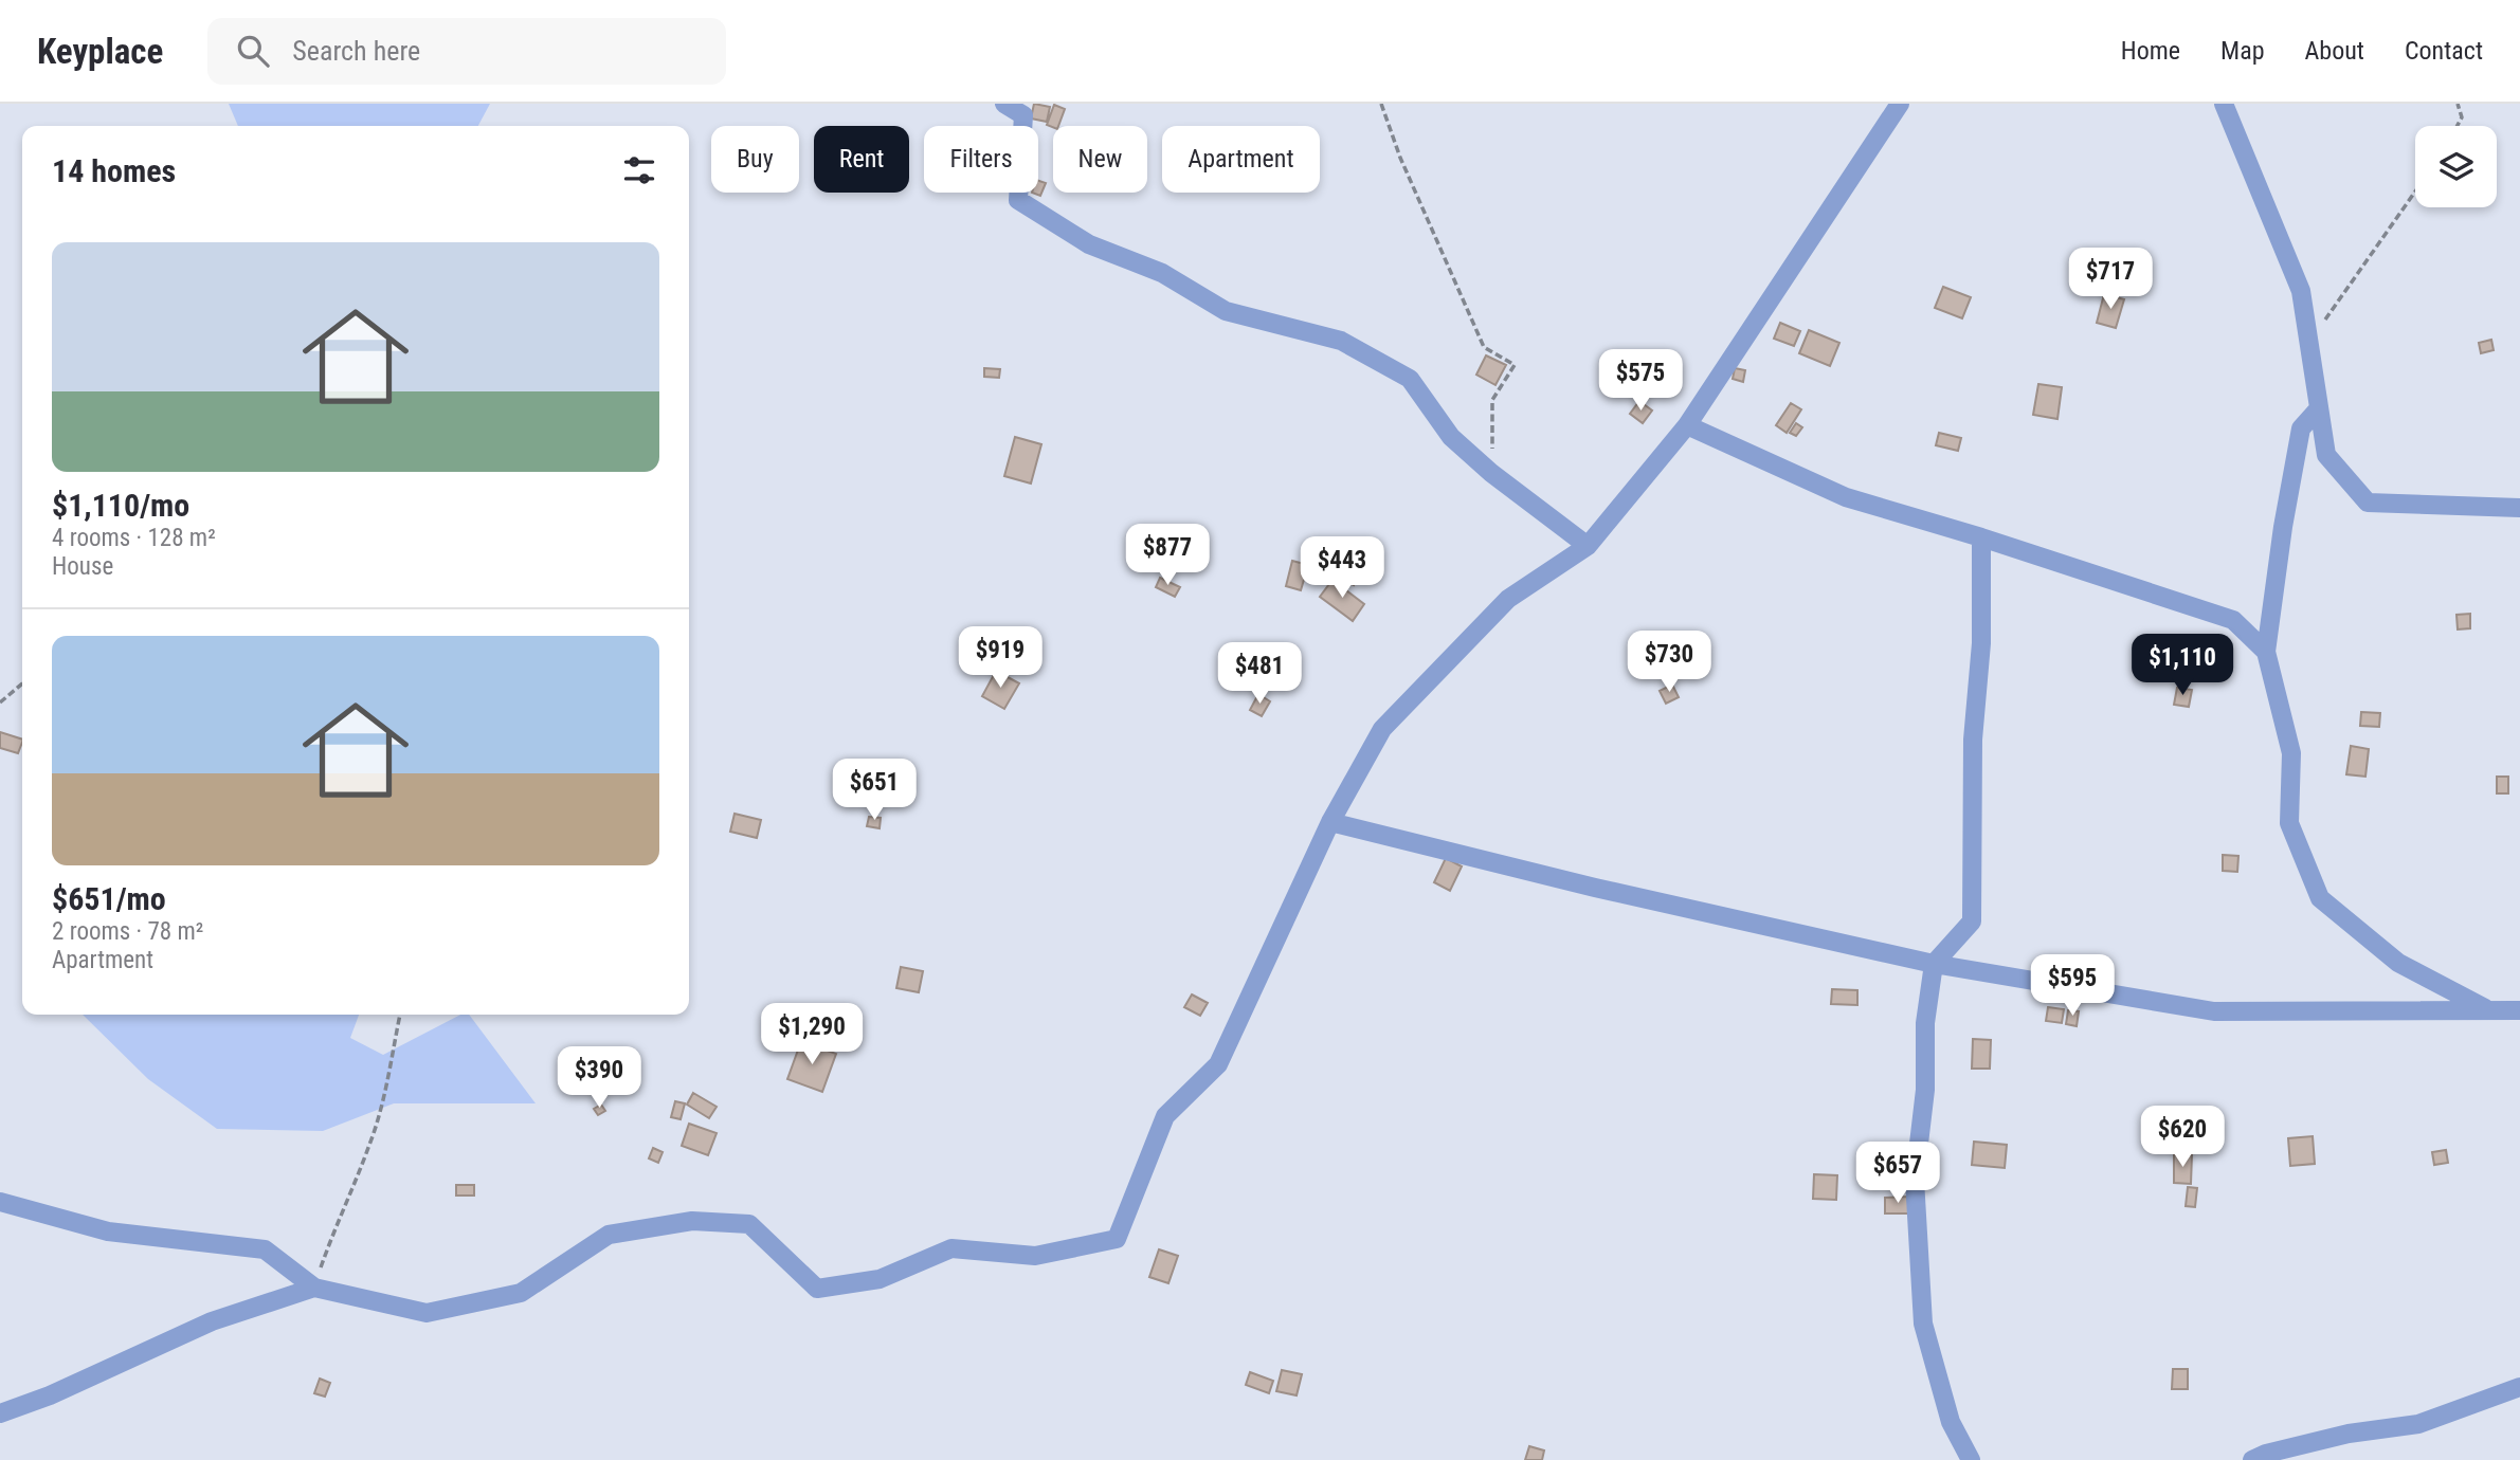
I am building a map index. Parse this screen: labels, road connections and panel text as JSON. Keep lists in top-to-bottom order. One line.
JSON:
{"page":{"header":"Keyplace","search":"Search here","nav":["Home","Map","About","Contact"],"chip":["Buy","Rent","Filters","New","Apartment"],"heading":"14 homes","list":[{"name":"$1,110/mo","note":"4 rooms · 128 m² · House"},{"name":"$651/mo","note":"2 rooms · 78 m² · Apartment"}],"price":["$717","$575","$877","$443","$919","$730","$1,110","$481","$651","$595","$1,290","$390","$620","$657"]}}
